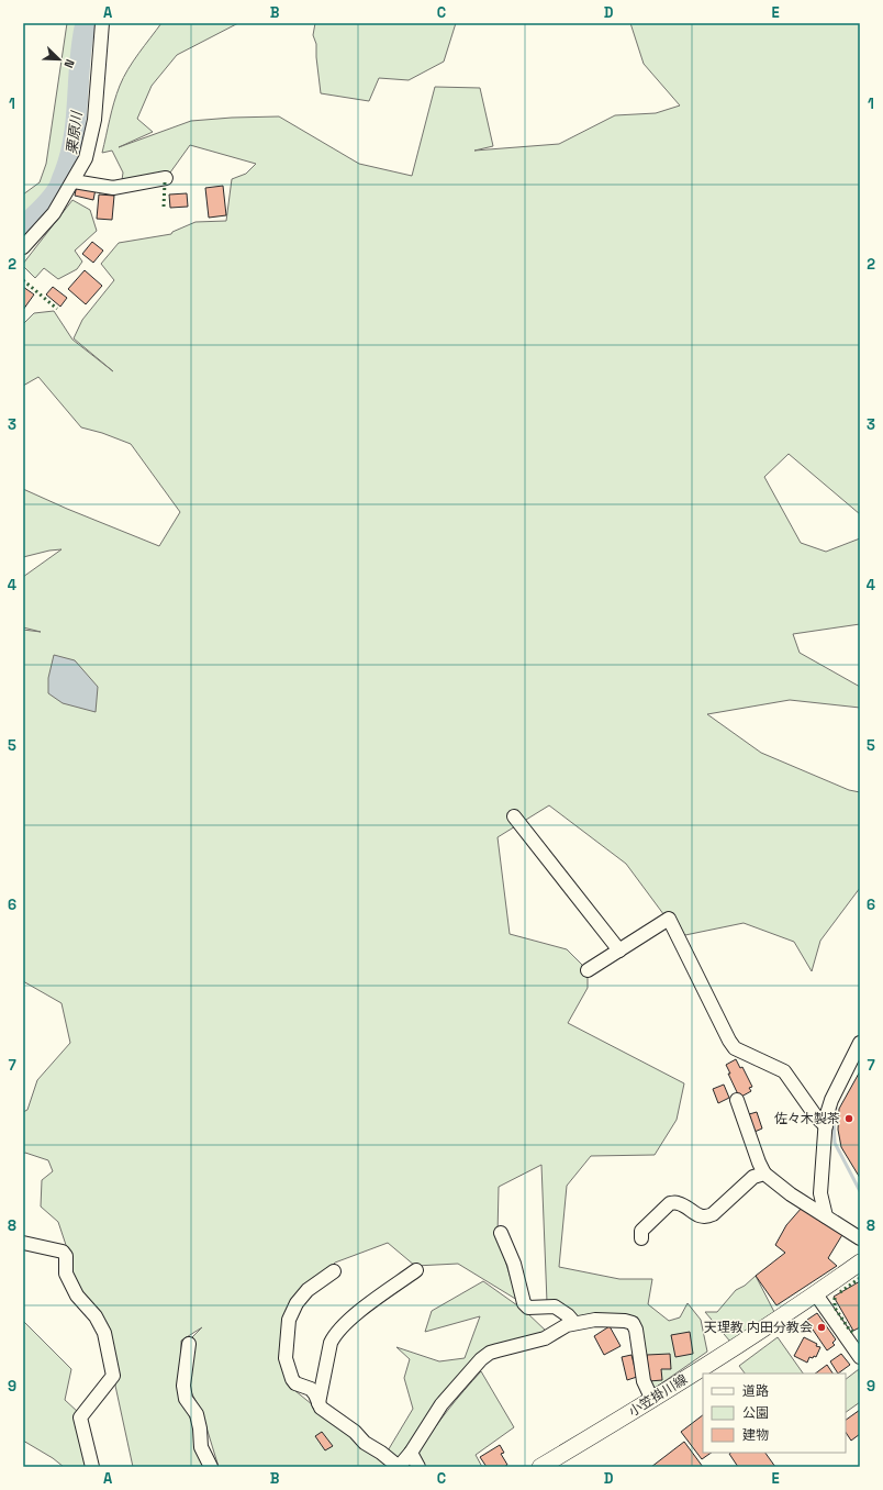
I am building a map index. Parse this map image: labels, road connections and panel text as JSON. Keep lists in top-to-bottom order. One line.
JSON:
{"streets":{"main road":["小笠掛川線"]},"water":["栗原川"],"places":["佐々木製茶","天理教 内田分教会"],"legend":["道路","公園","建物"],"north":"bottom right","grid":{"columns":["A","B","C","D","E"],"rows":["1","2","3","4","5","6","7","8","9"]}}
